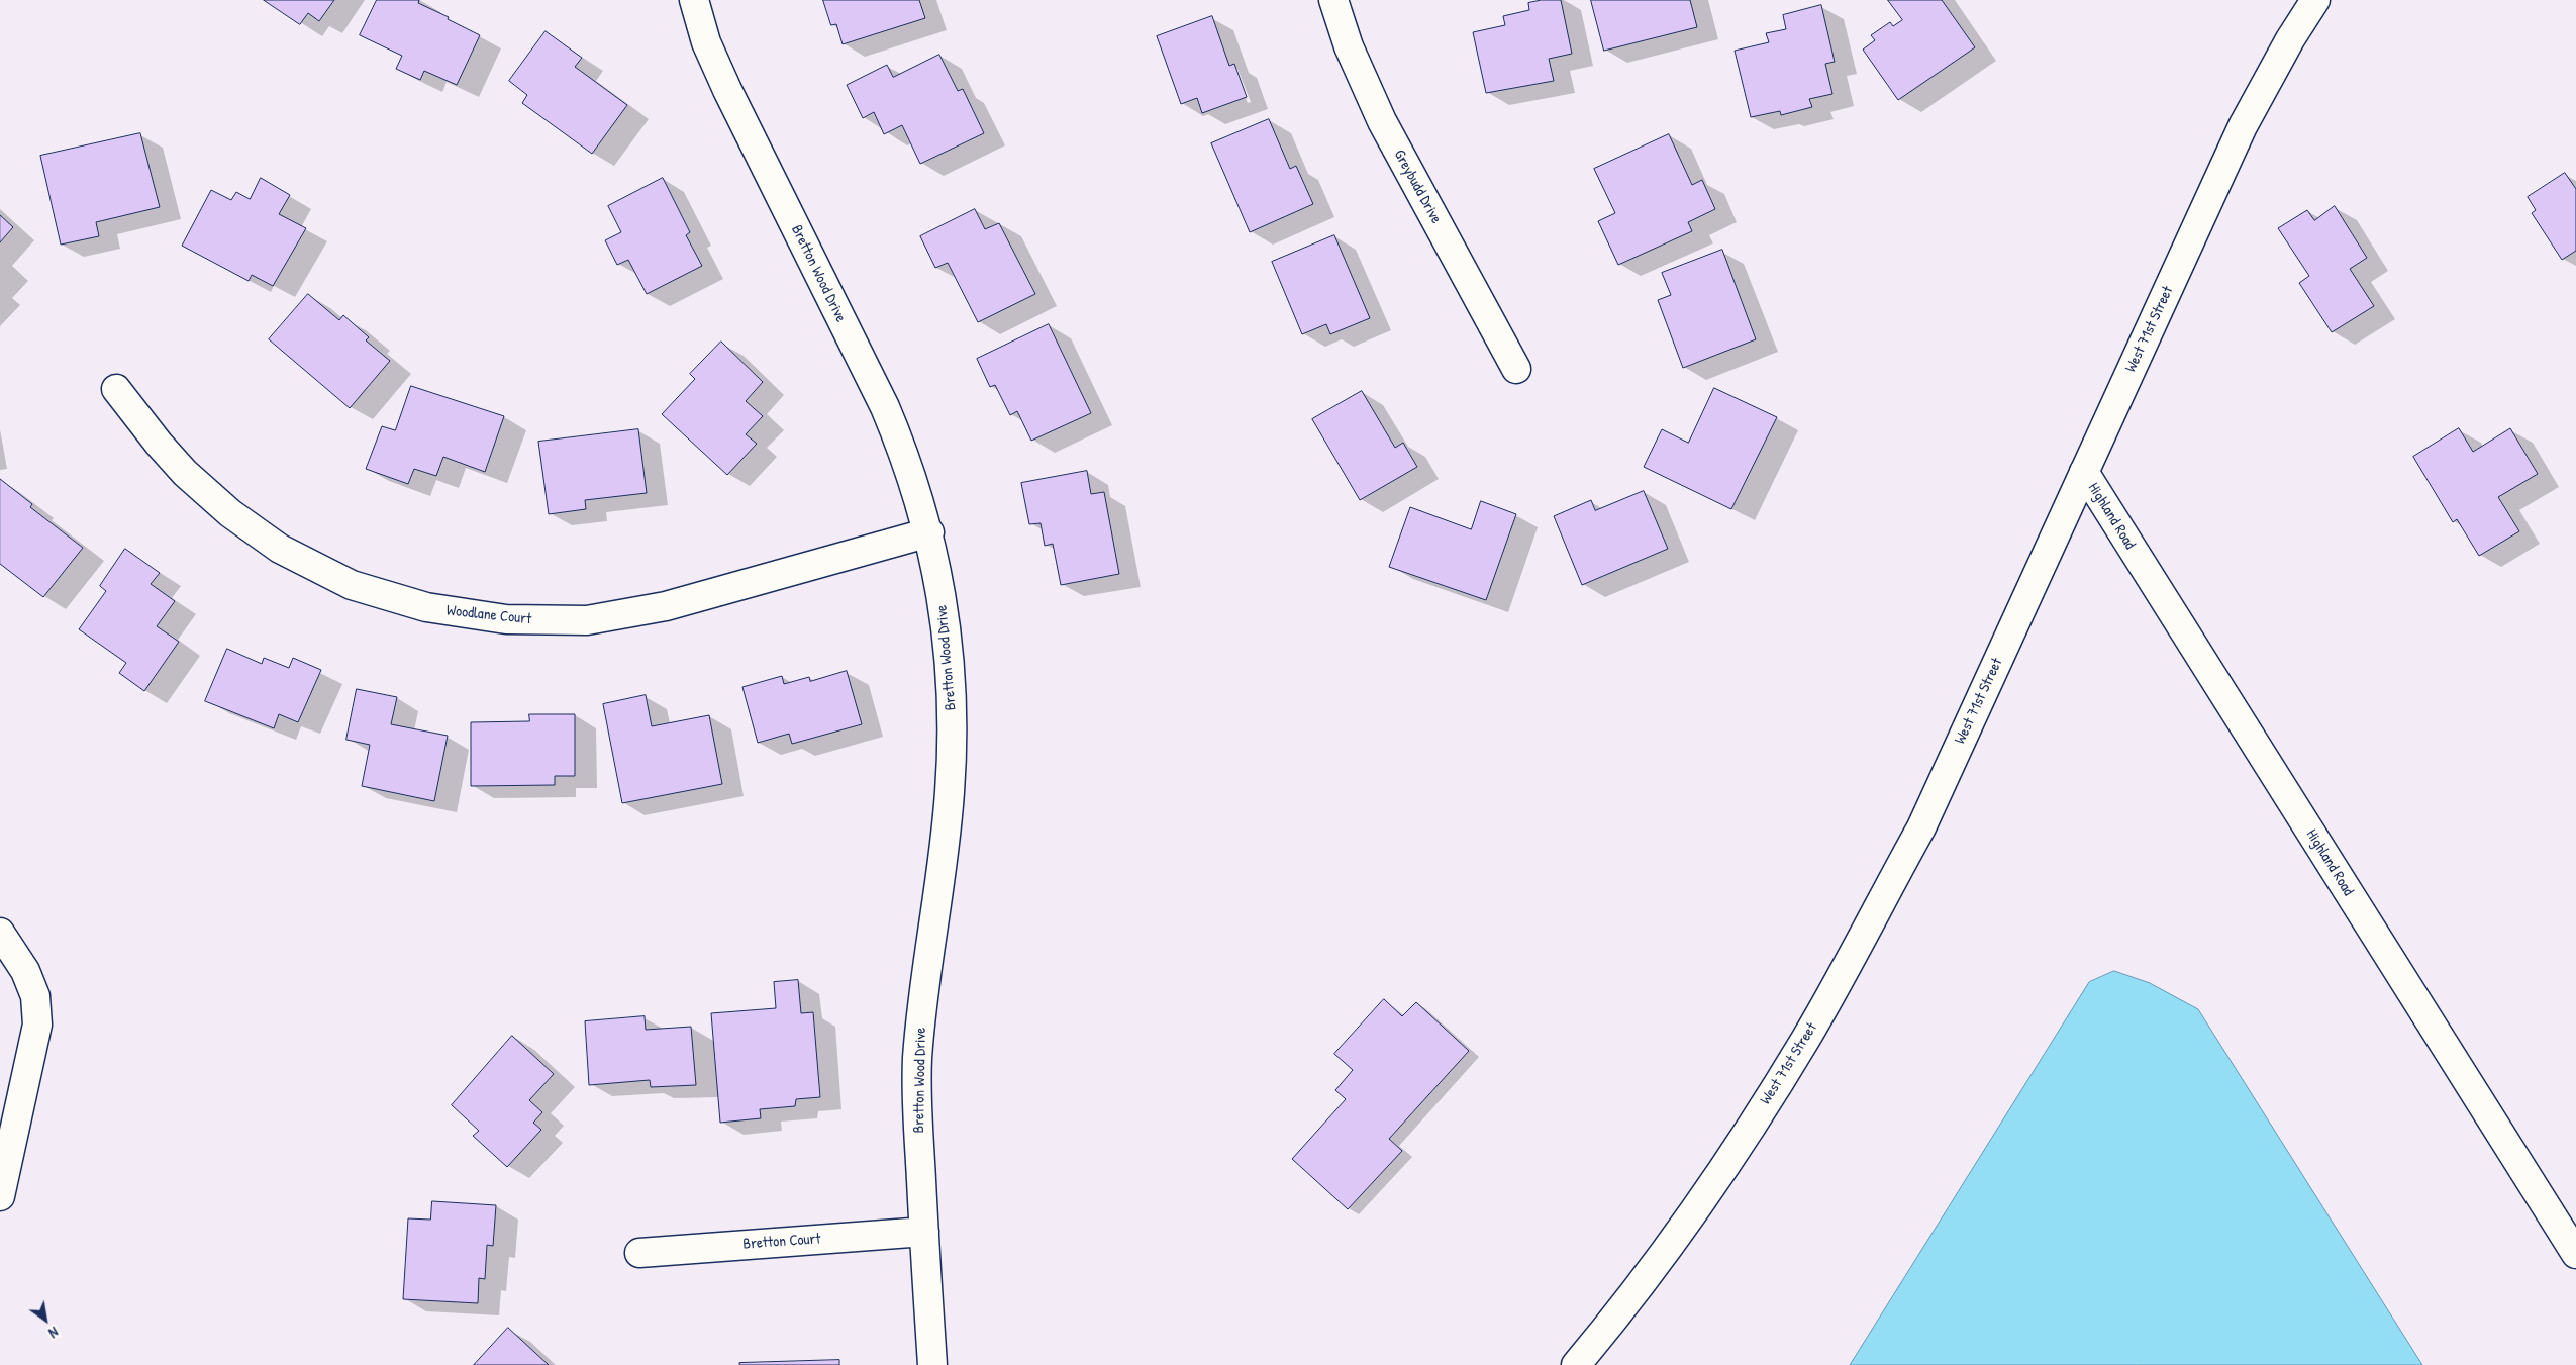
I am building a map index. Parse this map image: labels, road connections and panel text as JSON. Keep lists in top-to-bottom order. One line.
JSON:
{"streets":{"street":["Greybudd Drive","Bretton Wood Drive","West 71st Street","Highland Road","Woodlane Court","Bretton Court"]},"crossings":[["Bretton Wood Drive","Woodlane Court"],["Bretton Wood Drive","Bretton Court"],["West 71st Street","Highland Road"]],"north":"bottom right"}
